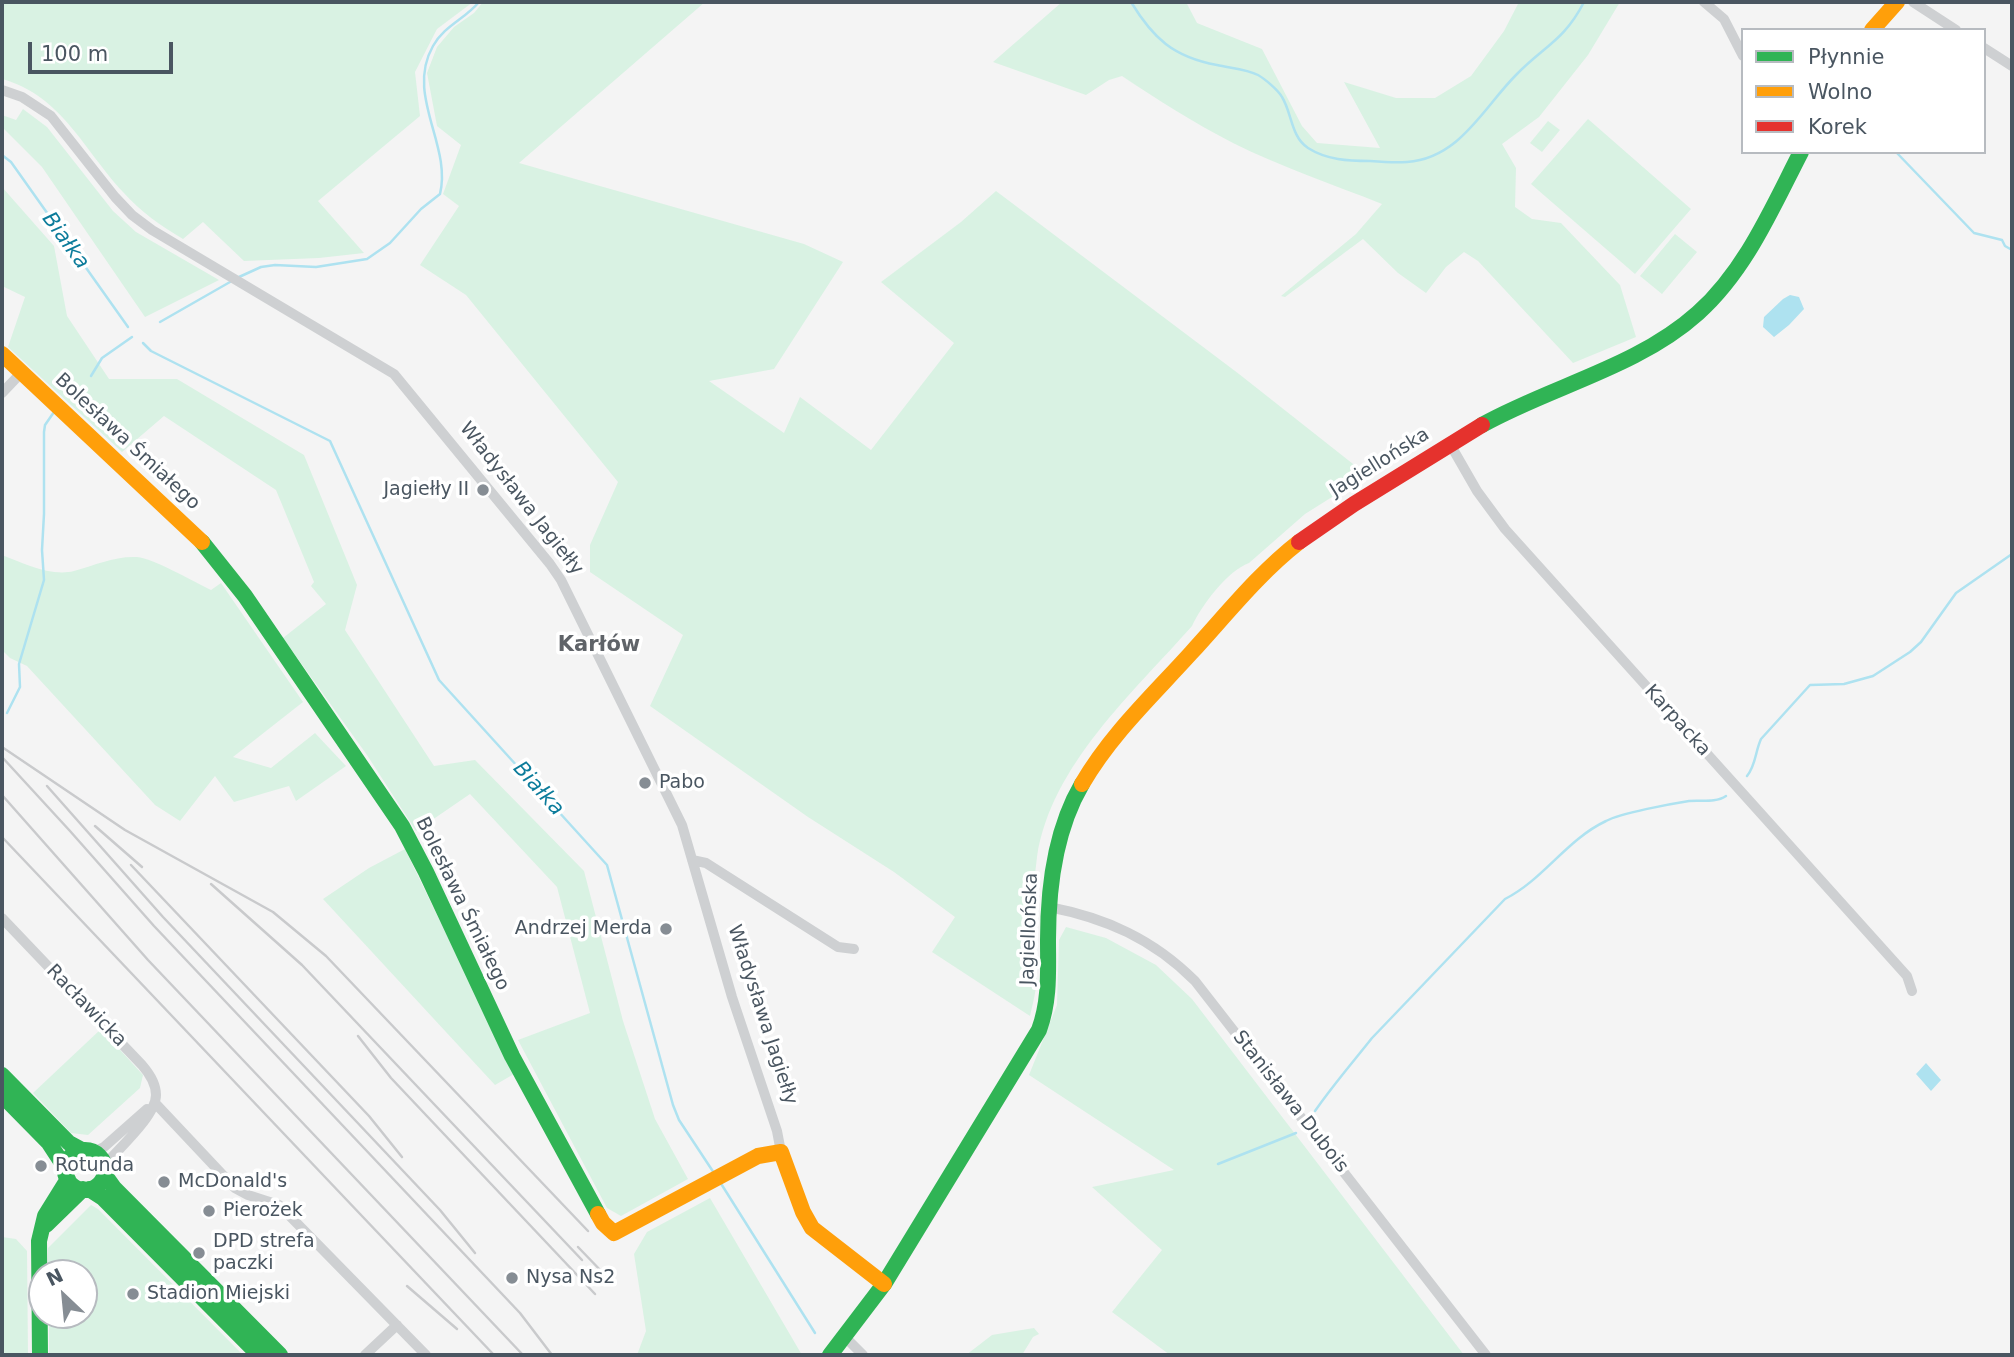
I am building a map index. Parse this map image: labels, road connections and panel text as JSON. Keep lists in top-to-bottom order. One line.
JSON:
{"streets":{"street":["Bolesława Śmiałego","Jagiellońska","Władysława Jagiełły","Karpacka","Racławicka","Stanisława Dubois"]},"crossings":[["Bolesława Śmiałego","Władysława Jagiełły"],["Jagiellońska","Władysława Jagiełły"],["Jagiellońska","Karpacka"],["Jagiellońska","Stanisława Dubois"]],"districts":["Karłów"],"water":["Białka"],"places":["Jagiełły II","Pabo","Andrzej Merda","Rotunda","McDonald's","Pierożek","DPD strefa paczki","Nysa Ns2","Stadion Miejski"],"legend":["Płynnie","Wolno","Korek"],"scale_bar":"100 m","north":"top left"}
